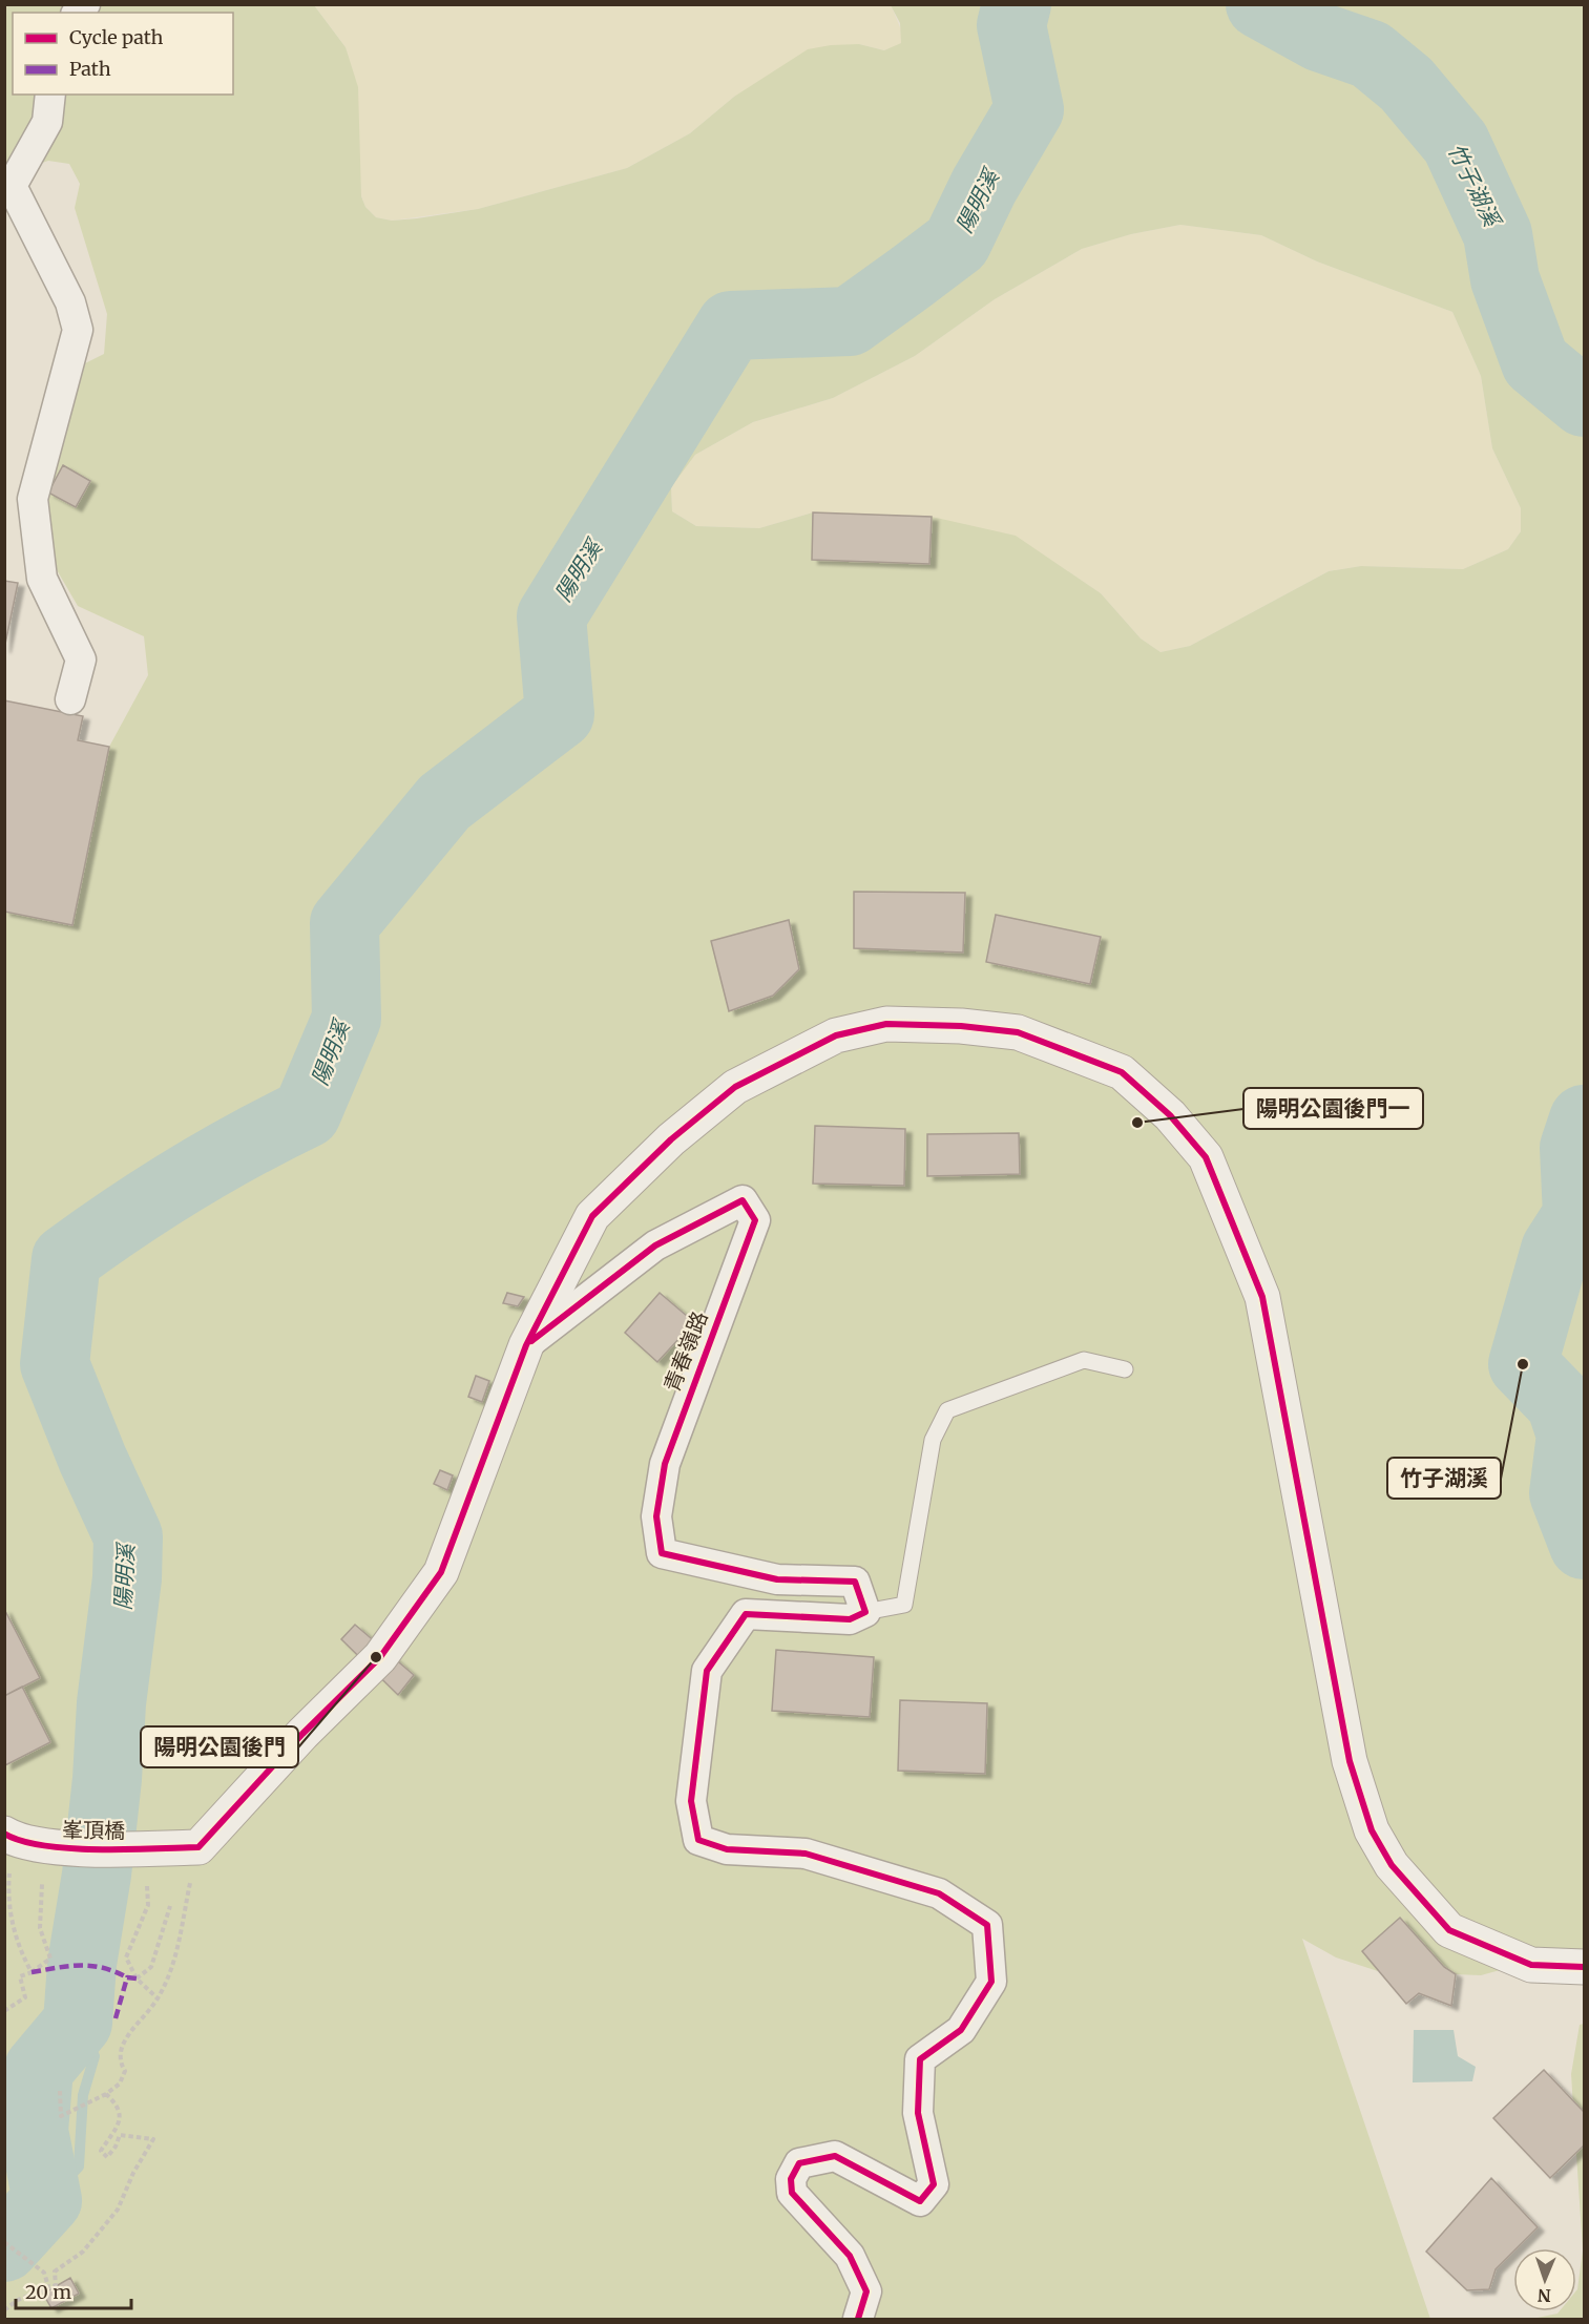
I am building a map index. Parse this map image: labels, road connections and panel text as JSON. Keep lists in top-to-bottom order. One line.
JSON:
{"streets":{"street":["青春嶺路","峯頂橋"]},"water":["竹子湖溪","陽明溪"],"places":["陽明公園後門一","竹子湖溪","陽明公園後門"],"legend":["Cycle path","Path"],"scale_bar":"20 m","north":"bottom"}
